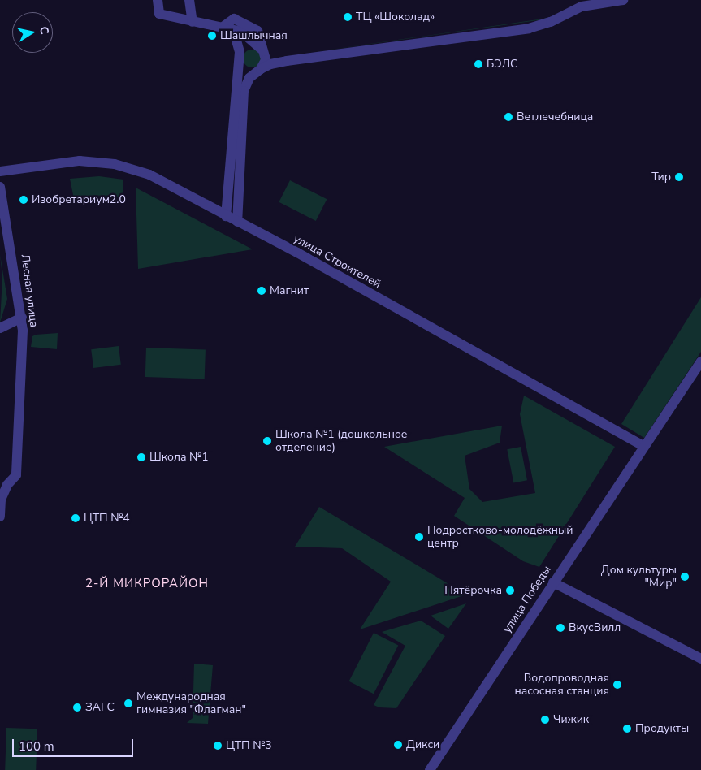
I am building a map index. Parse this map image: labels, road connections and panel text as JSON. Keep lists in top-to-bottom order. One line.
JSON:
{"streets":{"street":["улица Строителей","Лесная улица","улица Победы"]},"crossings":[["улица Строителей","улица Победы"]],"districts":["2-Й МИКРОРАЙОН"],"places":["ТЦ «Шоколад»","Шашлычная","БЭЛС","Ветлечебница","Тир","Изобретариум2.0","Магнит","Школа №1 (дошкольное отделение)","Школа №1","ЦТП №4","Подростково-молодёжный центр","Дом культуры \"Мир\"","Пятёрочка","ВкусВилл","Водопроводная насосная станция","Международная гимназия \"Флагман\"","ЗАГС","Чижик","Продукты","Дикси","ЦТП №3"],"scale_bar":"100 m","north":"right"}
